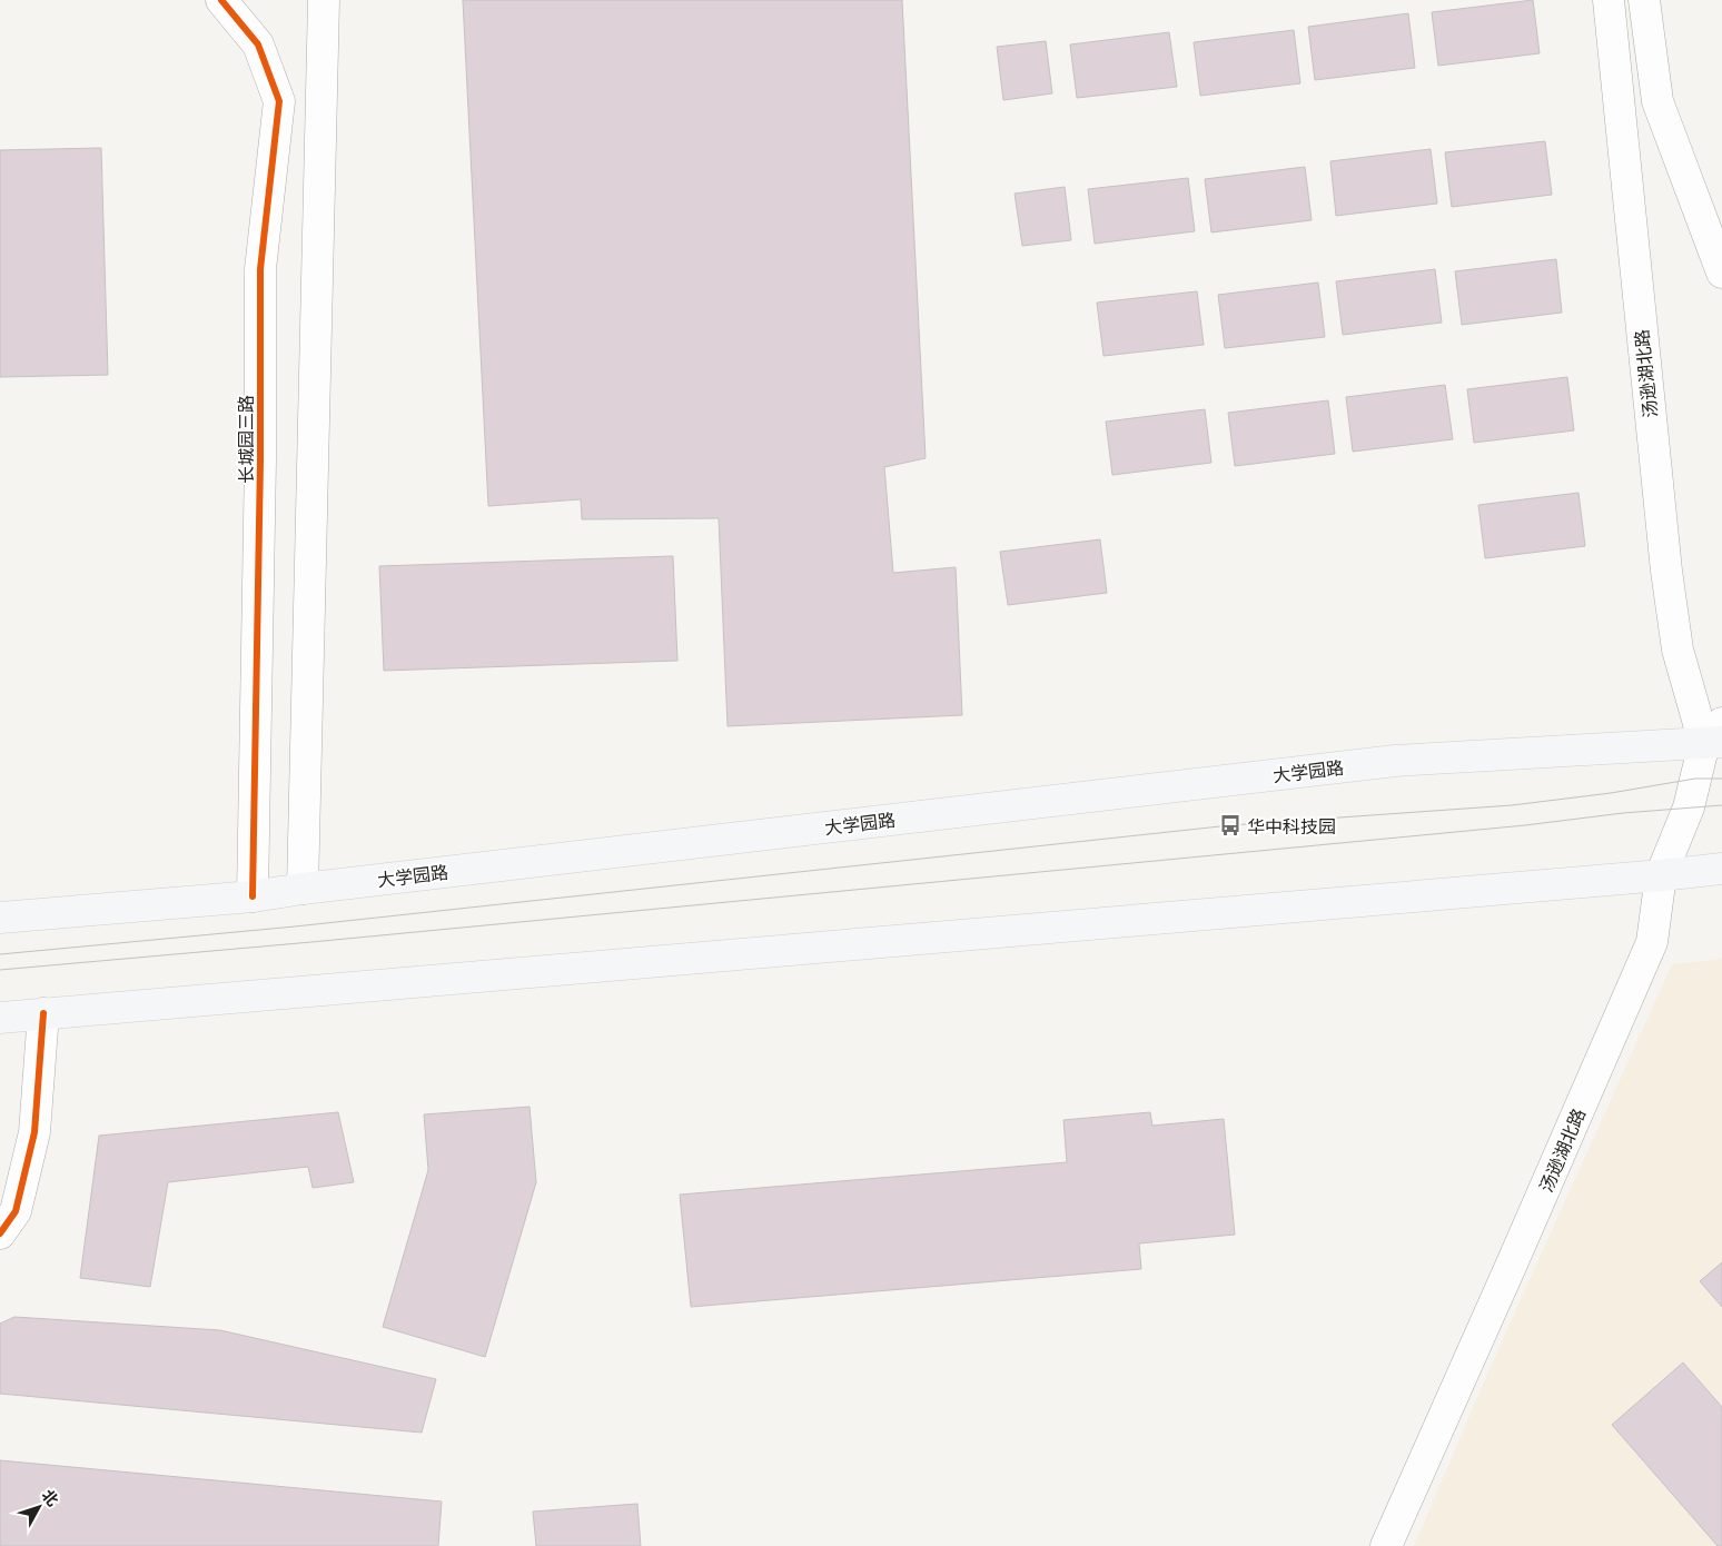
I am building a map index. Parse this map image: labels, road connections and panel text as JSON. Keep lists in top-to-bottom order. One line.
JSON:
{"streets":{"main road":["大学园路"],"street":["汤逊湖北路","长城园三路"]},"crossings":[["汤逊湖北路","大学园路"],["长城园三路","大学园路"]],"places":{"bus stop":["华中科技园"]},"north":"top right"}
